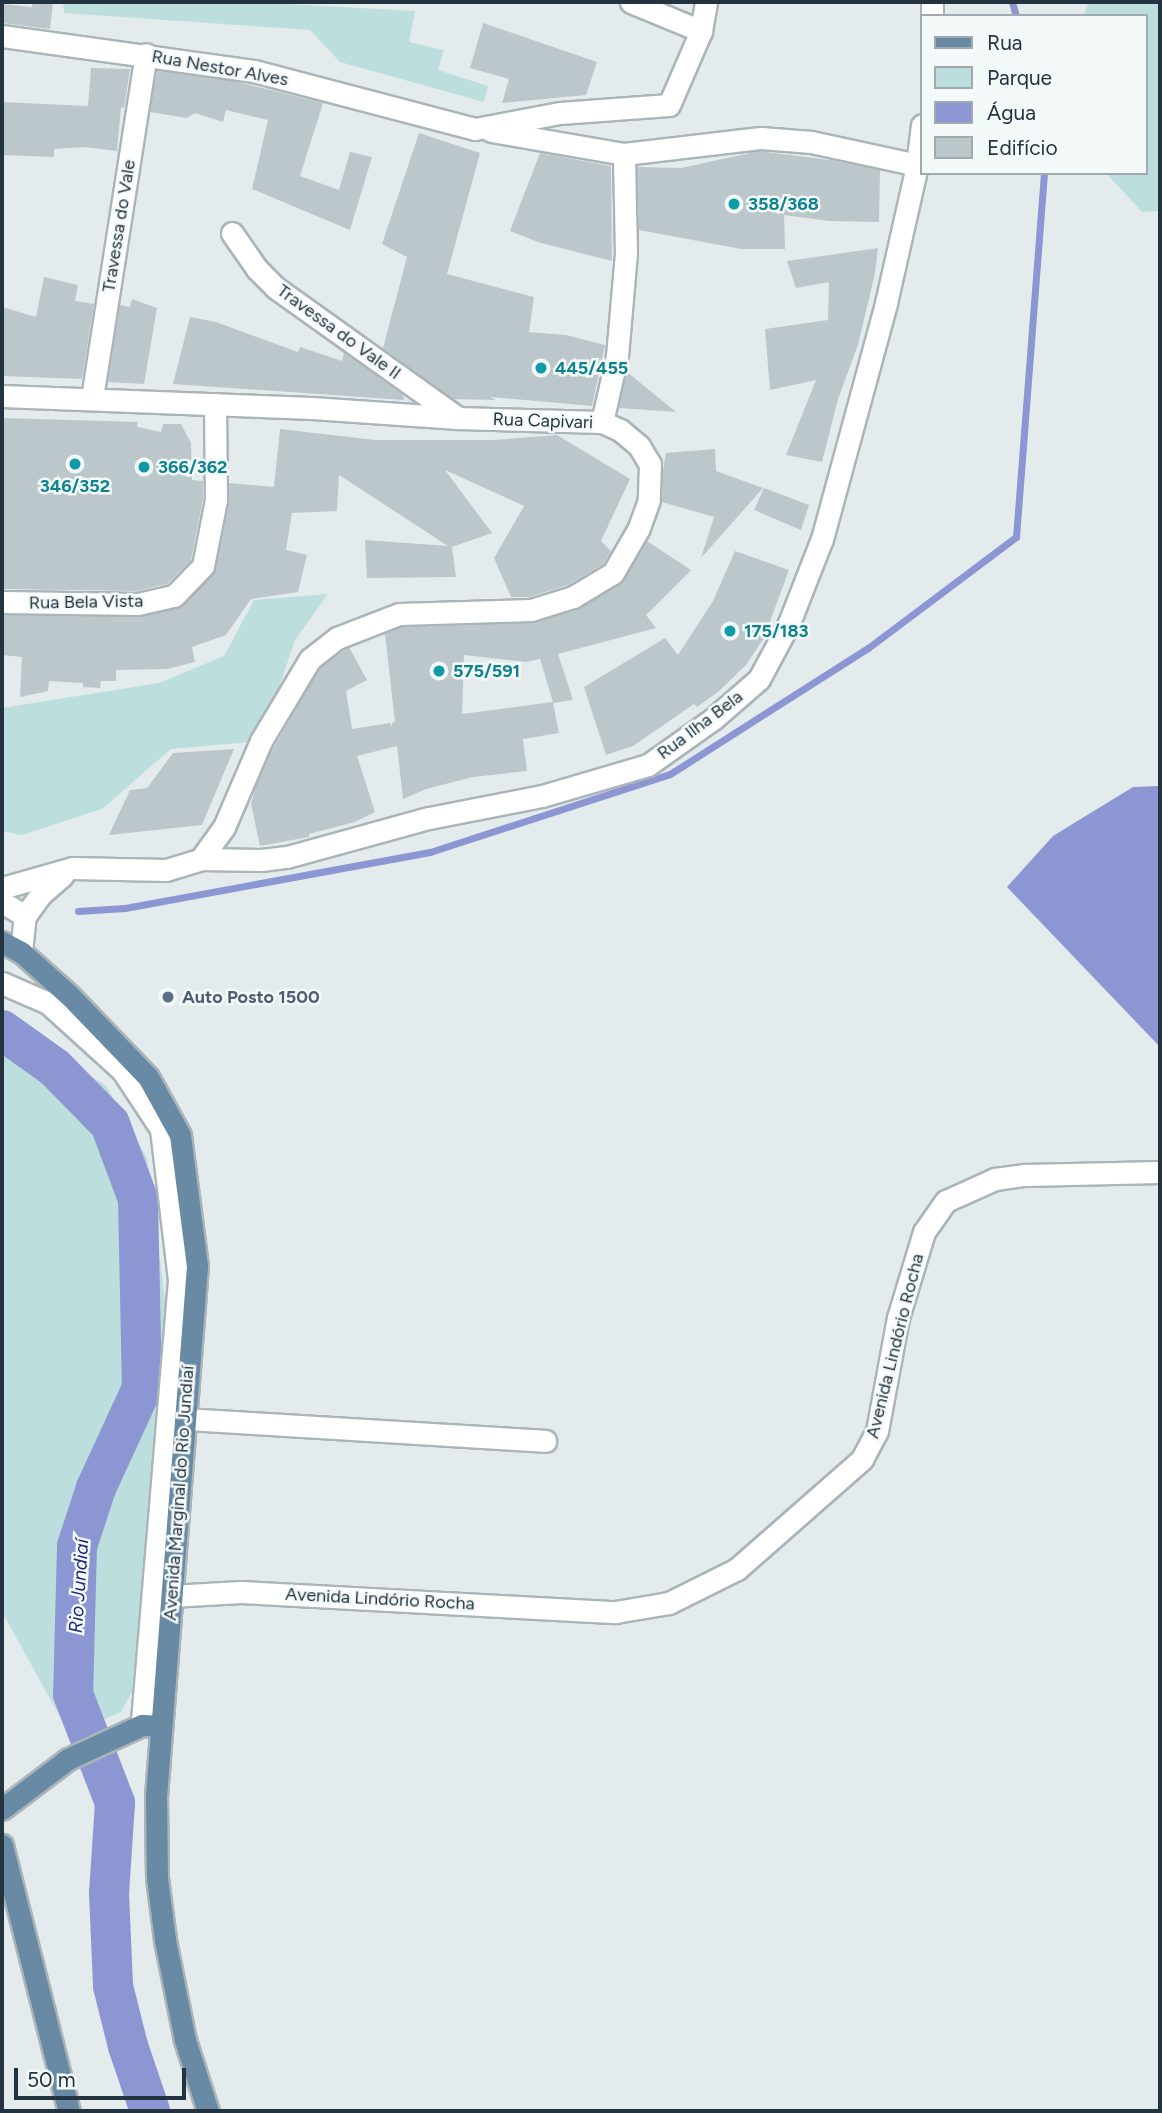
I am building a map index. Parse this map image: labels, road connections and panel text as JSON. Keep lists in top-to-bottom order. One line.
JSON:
{"streets":{"main road":["Avenida Marginal do Rio Jundiaí"],"street":["Rua Nestor Alves","Travessa do Vale","Travessa do Vale II","Rua Capivari","Rua Bela Vista","Rua Ilha Bela","Avenida Lindório Rocha"]},"crossings":[["Rua Nestor Alves","Travessa do Vale"],["Rua Nestor Alves","Rua Ilha Bela"],["Travessa do Vale","Rua Capivari"],["Travessa do Vale II","Rua Capivari"],["Rua Capivari","Rua Bela Vista"],["Rua Capivari","Rua Ilha Bela"],["Avenida Lindório Rocha","Avenida Marginal do Rio Jundiaí"]],"water":["Rio Jundiaí"],"places":["358/368","445/455","346/352","366/362","175/183","575/591","Auto Posto 1500"],"legend":["Rua","Parque","Água","Edifício"],"scale_bar":"50 m"}
